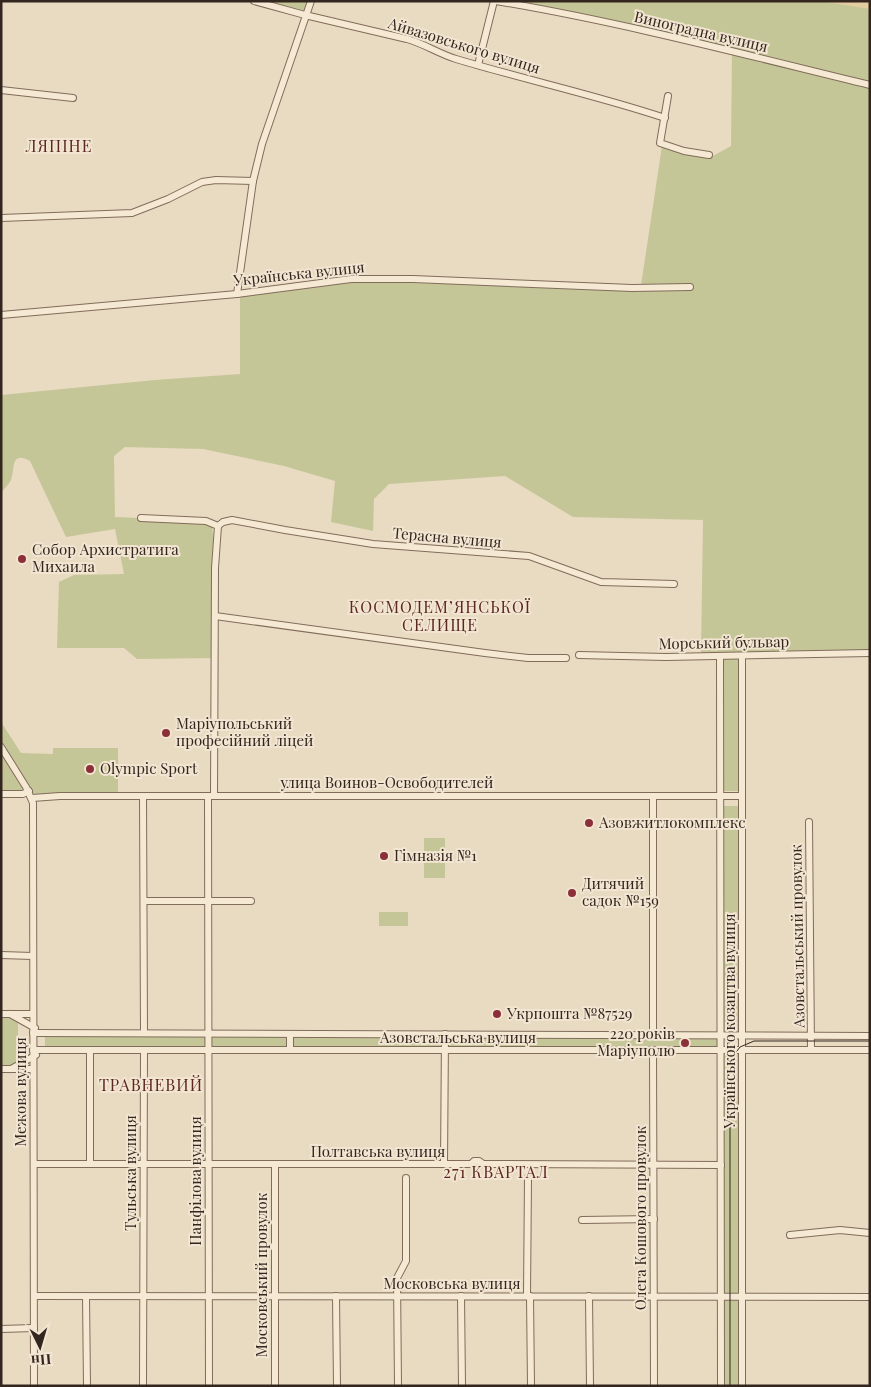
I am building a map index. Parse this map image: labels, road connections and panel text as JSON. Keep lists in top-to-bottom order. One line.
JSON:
{"streets":{"street":["Виноградна вулиця","Айвазовського вулиця","Українська вулиця","Терасна вулиця","Морський бульвар","улица Воинов-Освободителей","Азовстальський провулок","Українського козацтва вулиця","Азовстальська вулиця","Межова вулиця","Полтавська вулиця","Тульська вулиця","Панфілова вулиця","Олега Кошового провулок","Московський провулок","Московська вулиця"]},"crossings":[["Морський бульвар","Українського козацтва вулиця"],["улица Воинов-Освободителей","Українського козацтва вулиця"],["улица Воинов-Освободителей","Межова вулиця"],["улица Воинов-Освободителей","Панфілова вулиця"],["Азовстальський провулок","Азовстальська вулиця"],["Українського козацтва вулиця","Азовстальська вулиця"],["Українського козацтва вулиця","Полтавська вулиця"],["Українського козацтва вулиця","Московська вулиця"],["Азовстальська вулиця","Межова вулиця"],["Азовстальська вулиця","Тульська вулиця"],["Азовстальська вулиця","Панфілова вулиця"],["Азовстальська вулиця","Олега Кошового провулок"],["Межова вулиця","Полтавська вулиця"],["Межова вулиця","Московська вулиця"],["Полтавська вулиця","Тульська вулиця"],["Полтавська вулиця","Панфілова вулиця"],["Полтавська вулиця","Олега Кошового провулок"],["Полтавська вулиця","Московський провулок"],["Тульська вулиця","Московська вулиця"],["Панфілова вулиця","Московська вулиця"],["Олега Кошового провулок","Московська вулиця"],["Московський провулок","Московська вулиця"]],"districts":["ЛЯПІНЕ","КОСМОДЕМ’ЯНСЬКОЇ СЕЛИЩЕ","ТРАВНЕВИЙ","271 КВАРТАЛ"],"places":["Собор Архистратига Михаила","Маріупольський професійний ліцей","Olympic Sport","Азовжитлокомплекс","Гімназія №1","Дитячий садок №159","Укрпошта №87529","220 років Маріуполю"],"north":"bottom"}
